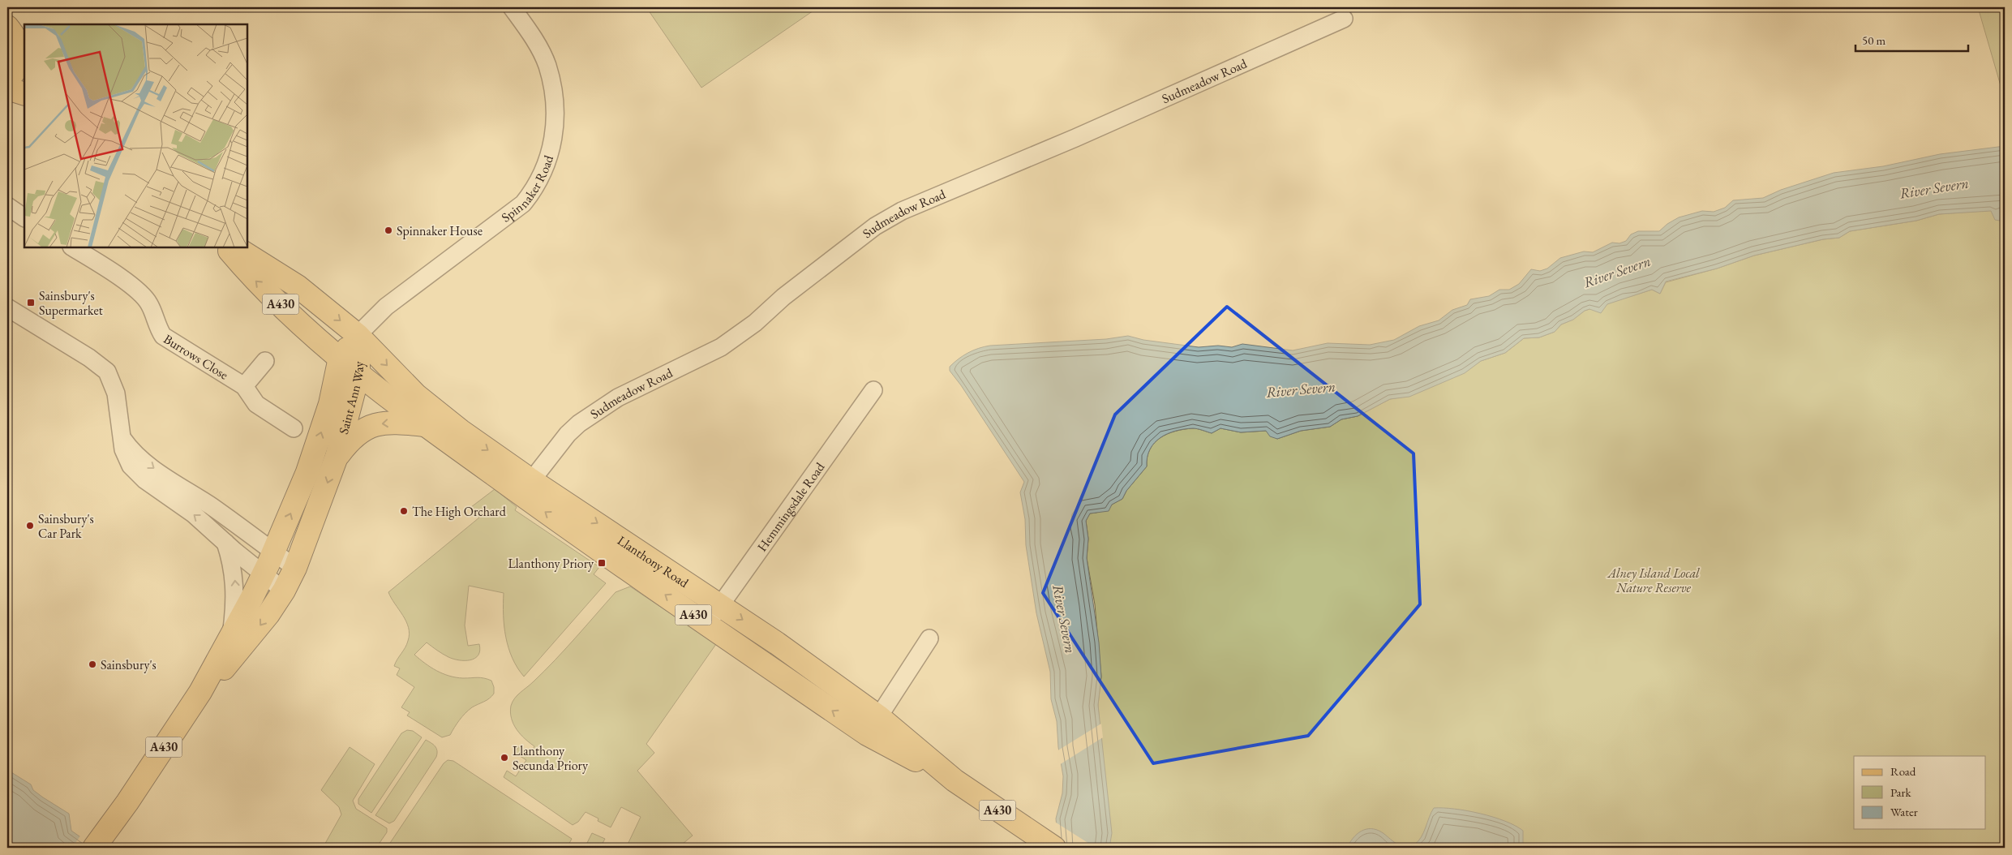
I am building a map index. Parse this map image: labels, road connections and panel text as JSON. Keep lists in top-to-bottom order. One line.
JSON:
{"streets":{"main road":["A430","Saint Ann Way","Llanthony Road"],"street":["Sudmeadow Road","Spinnaker Road","Burrows Close","Hemmingsdale Road"]},"crossings":[["Sudmeadow Road","Llanthony Road"],["Spinnaker Road","A430"],["Spinnaker Road","Saint Ann Way"],["Spinnaker Road","Llanthony Road"],["A430","Saint Ann Way"],["A430","Llanthony Road"],["Saint Ann Way","Llanthony Road"],["Hemmingsdale Road","Llanthony Road"]],"water":["River Severn"],"parks":["Alney Island Local Nature Reserve"],"places":{"other":["Spinnaker House","The High Orchard","Sainsbury's Car Park","Sainsbury's","Llanthony Secunda Priory"],"transit":["Sainsbury's Supermarket","Llanthony Priory"]},"legend":["Road","Park","Water"],"scale_bar":"50 m"}
